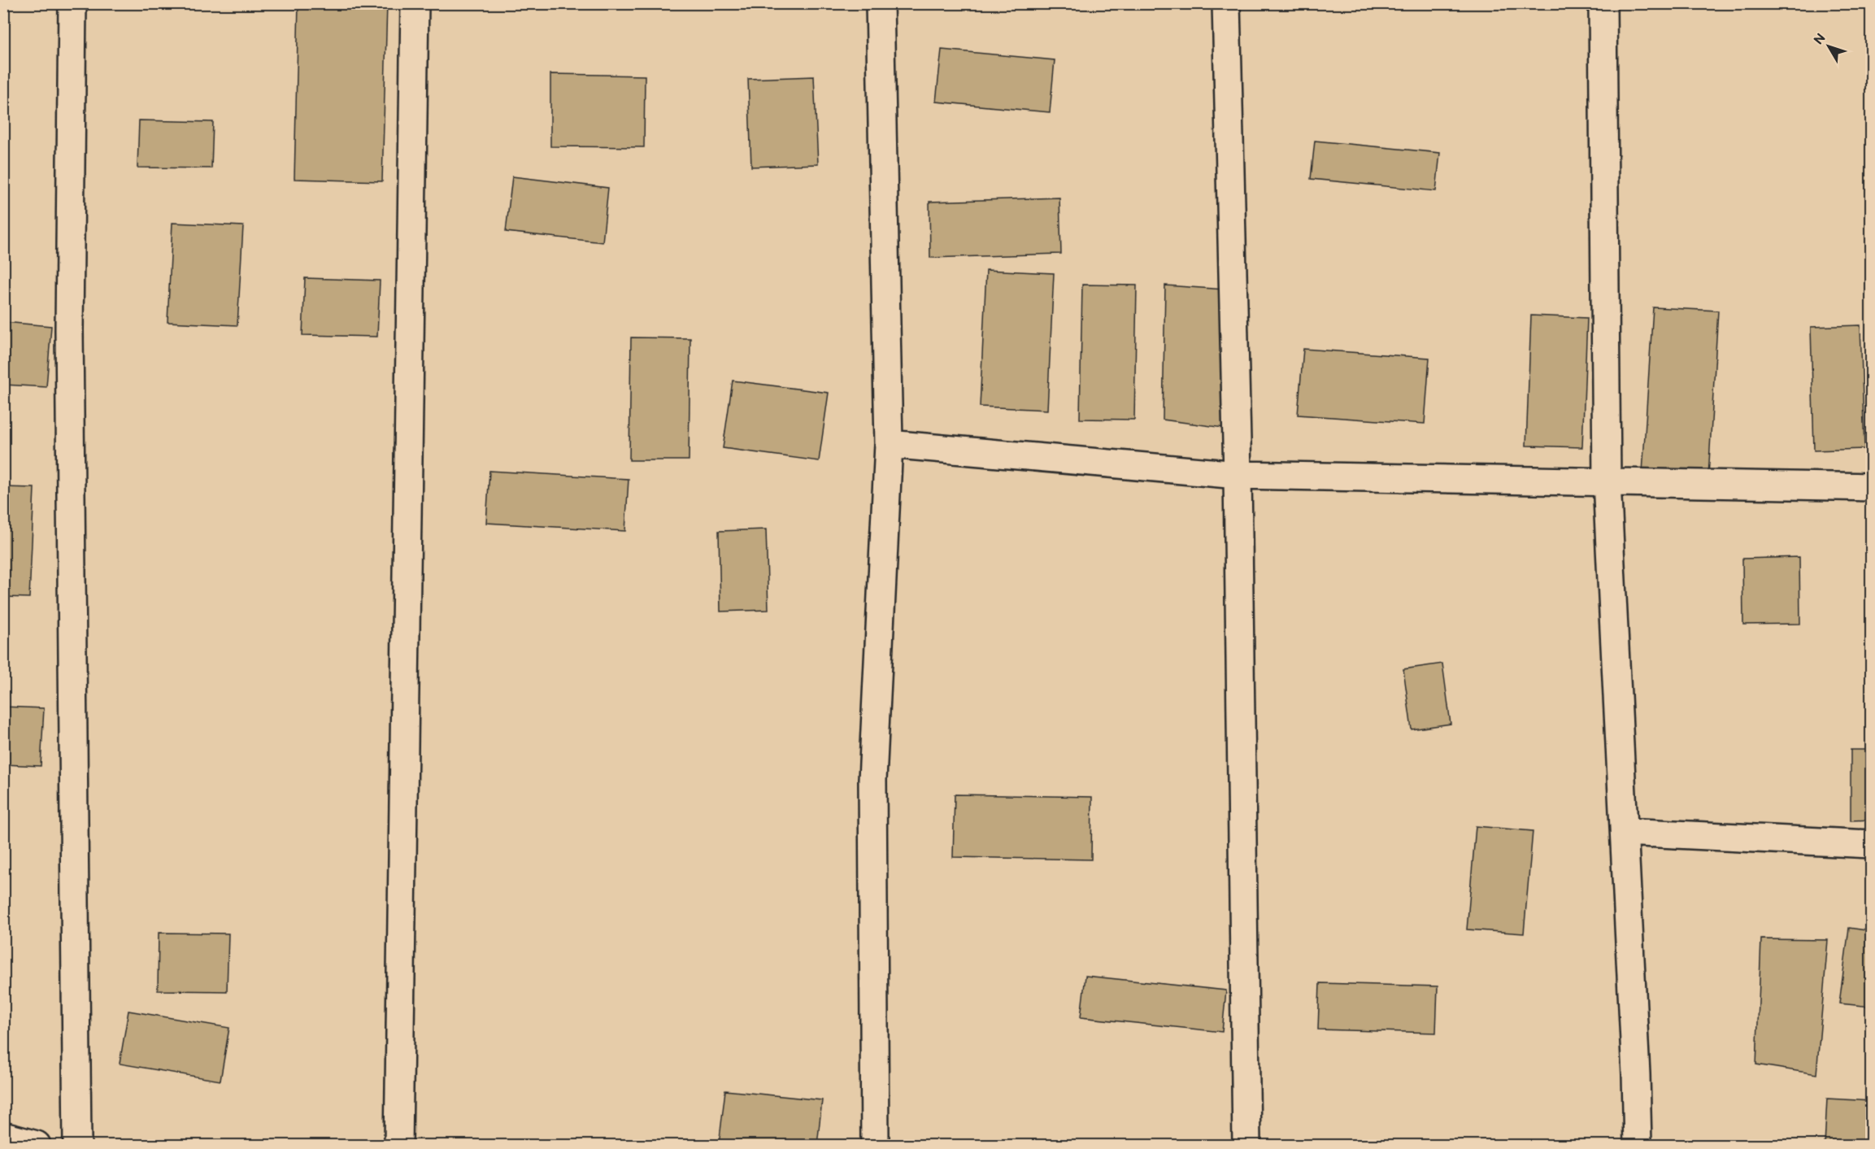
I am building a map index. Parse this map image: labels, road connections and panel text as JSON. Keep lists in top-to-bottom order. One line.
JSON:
{"north":"top left"}
